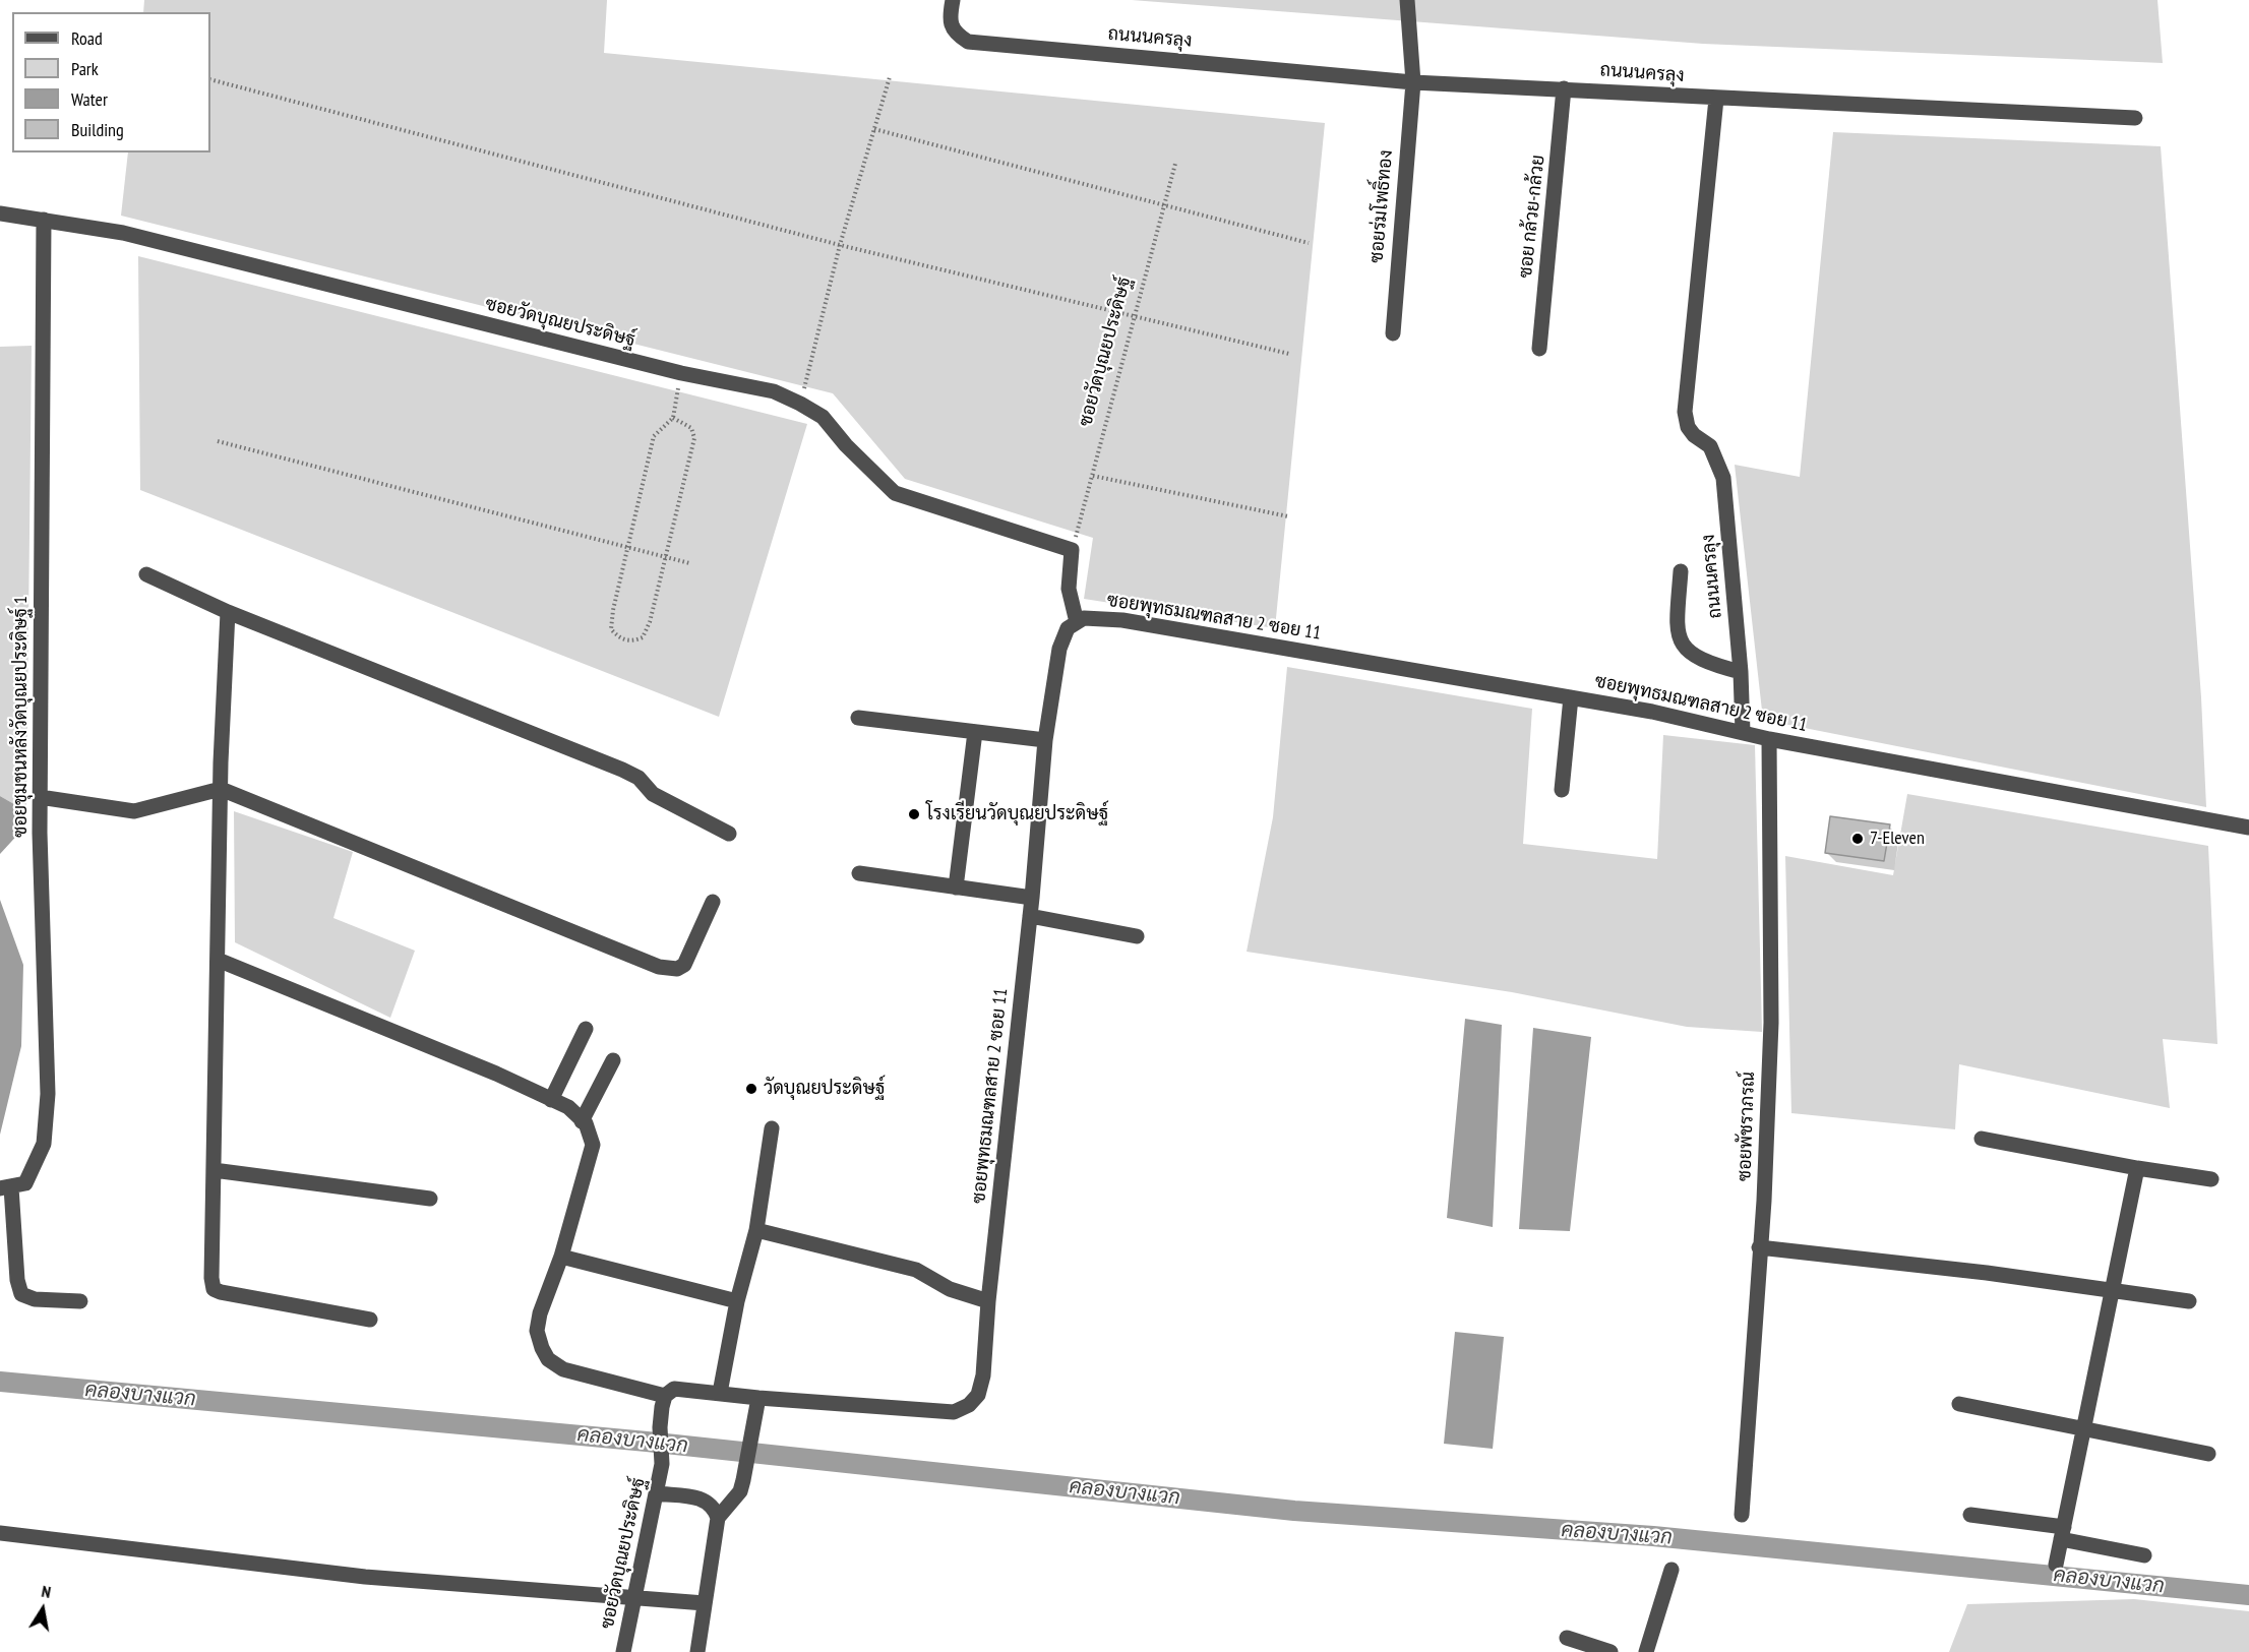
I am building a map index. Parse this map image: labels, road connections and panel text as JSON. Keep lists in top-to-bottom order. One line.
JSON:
{"streets":{"street":["ถนนนครลุง","ซอยร่มโพธิ์ทอง","ซอย กล้วย-กล้วย","ซอยวัดบุณยประดิษฐ์","ซอยพุทธมณฑลสาย 2 ซอย 11","ซอยชุมชนหลังวัดบุณยประดิษฐ์ 1","ซอยพัชราภรณ์"]},"crossings":[["ถนนนครลุง","ซอยร่มโพธิ์ทอง"],["ถนนนครลุง","ซอย กล้วย-กล้วย"],["ถนนนครลุง","ซอยพุทธมณฑลสาย 2 ซอย 11"],["ซอยวัดบุณยประดิษฐ์","ซอยพุทธมณฑลสาย 2 ซอย 11"],["ซอยวัดบุณยประดิษฐ์","ซอยชุมชนหลังวัดบุณยประดิษฐ์ 1"],["ซอยพุทธมณฑลสาย 2 ซอย 11","ซอยพัชราภรณ์"]],"water":["คลองบางแวก"],"places":["โรงเรียนวัดบุณยประดิษฐ์","7-Eleven","วัดบุณยประดิษฐ์"],"legend":["Road","Park","Water","Building"],"north":"top"}
